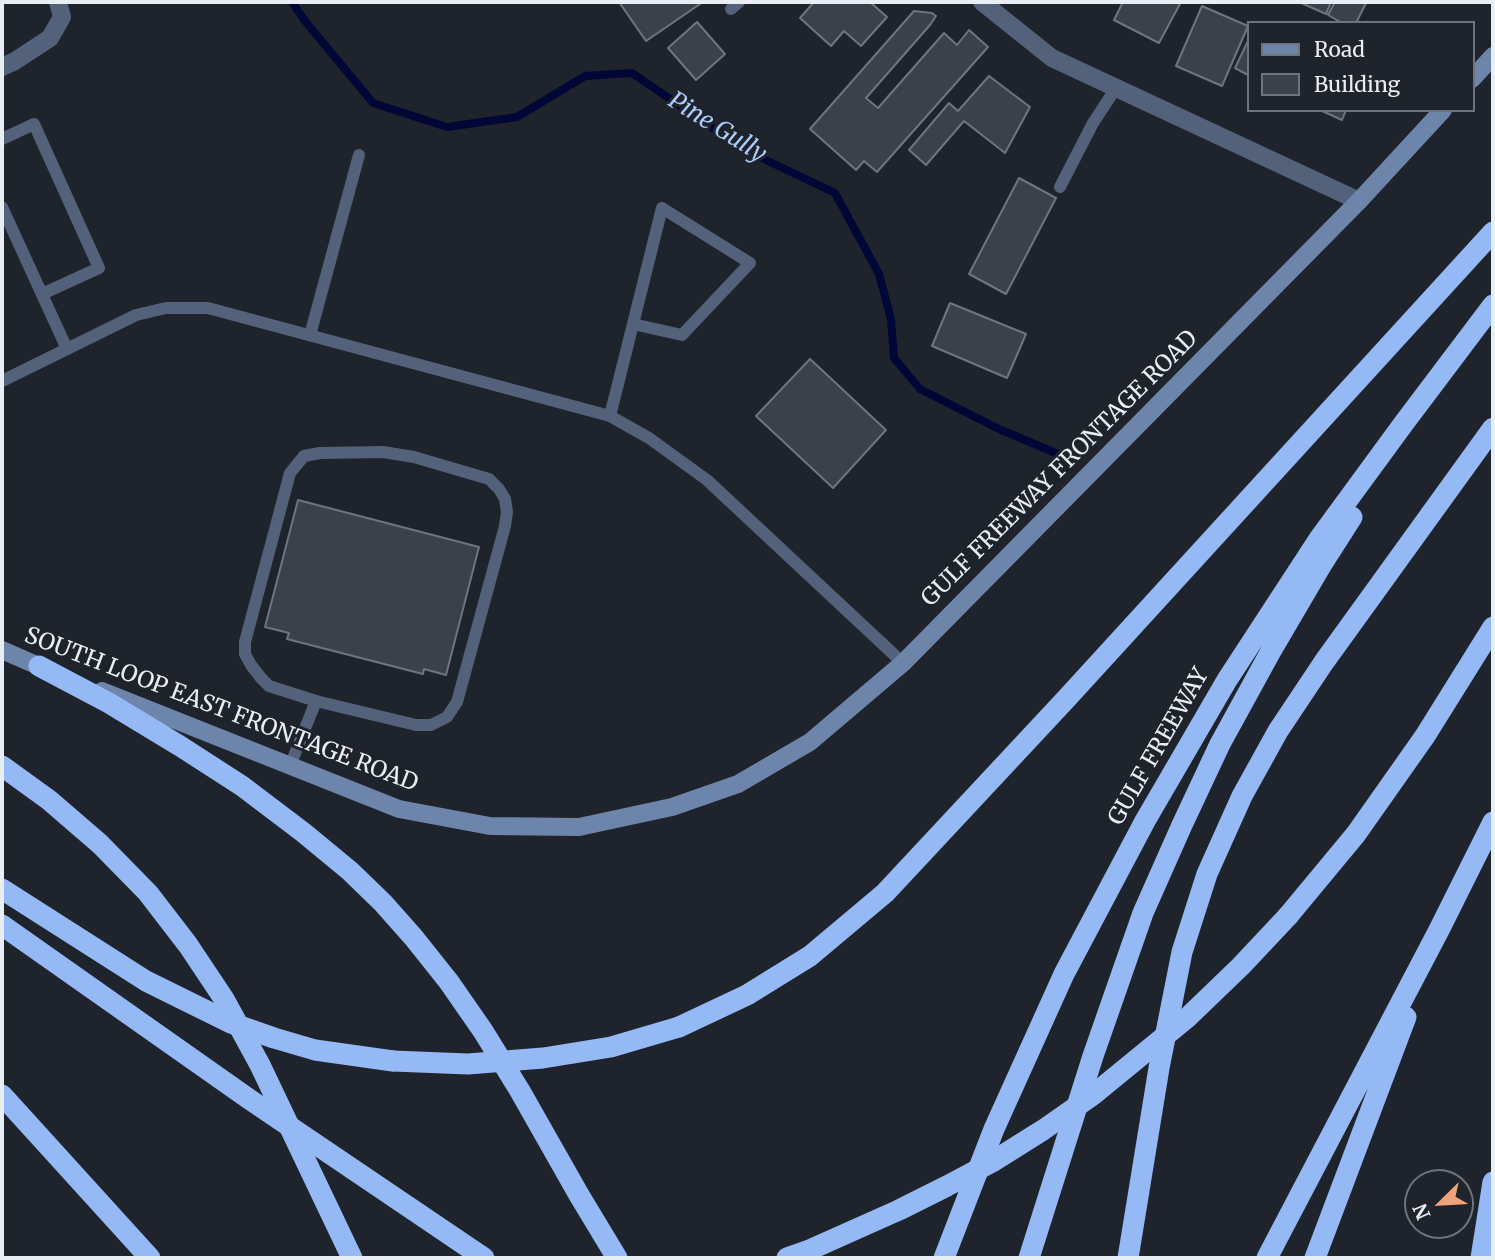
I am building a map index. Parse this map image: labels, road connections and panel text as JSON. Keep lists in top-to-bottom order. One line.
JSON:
{"streets":{"highway":["GULF FREEWAY"],"main road":["GULF FREEWAY FRONTAGE ROAD","SOUTH LOOP EAST FRONTAGE ROAD"]},"crossings":[["GULF FREEWAY FRONTAGE ROAD","SOUTH LOOP EAST FRONTAGE ROAD"]],"water":["Pine Gully"],"legend":["Road","Building"],"north":"bottom left"}
